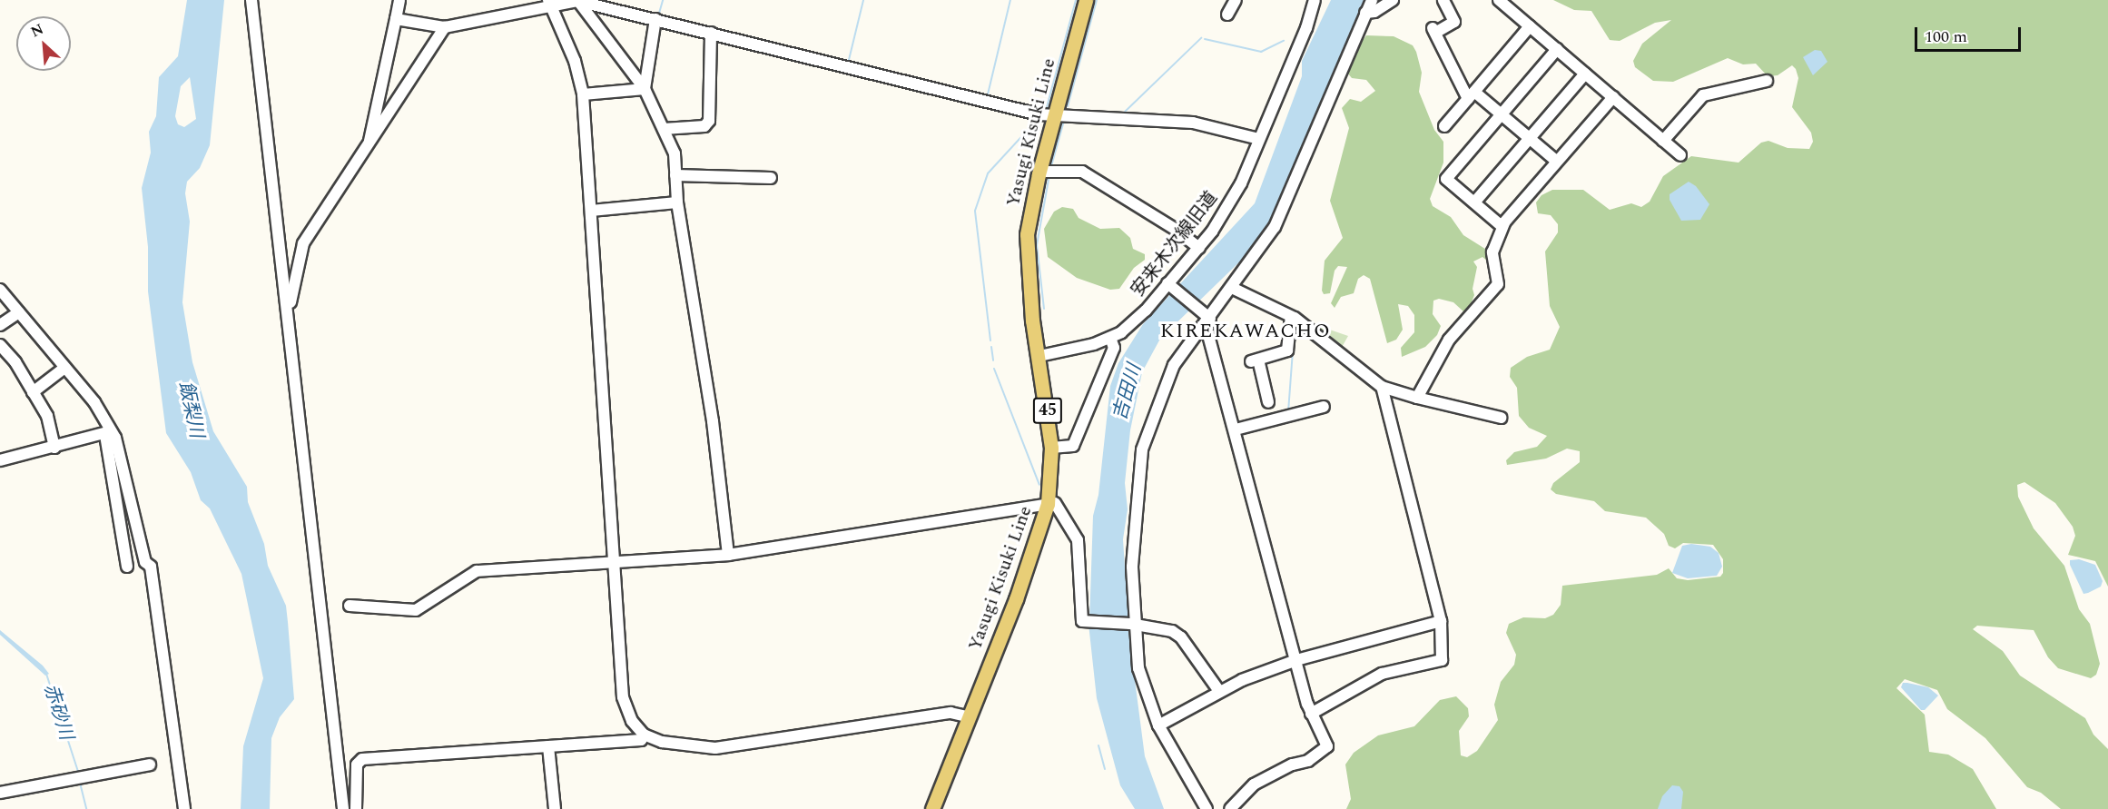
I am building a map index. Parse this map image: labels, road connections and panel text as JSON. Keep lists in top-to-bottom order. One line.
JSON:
{"streets":{"main road":["Yasugi Kisuki Line","45"],"street":["安来木次線旧道"]},"crossings":[["Yasugi Kisuki Line","安来木次線旧道"]],"districts":["KIREKAWACHO"],"water":["吉田川","飯梨川","赤砂川"],"scale_bar":"100 m","north":"top left"}
